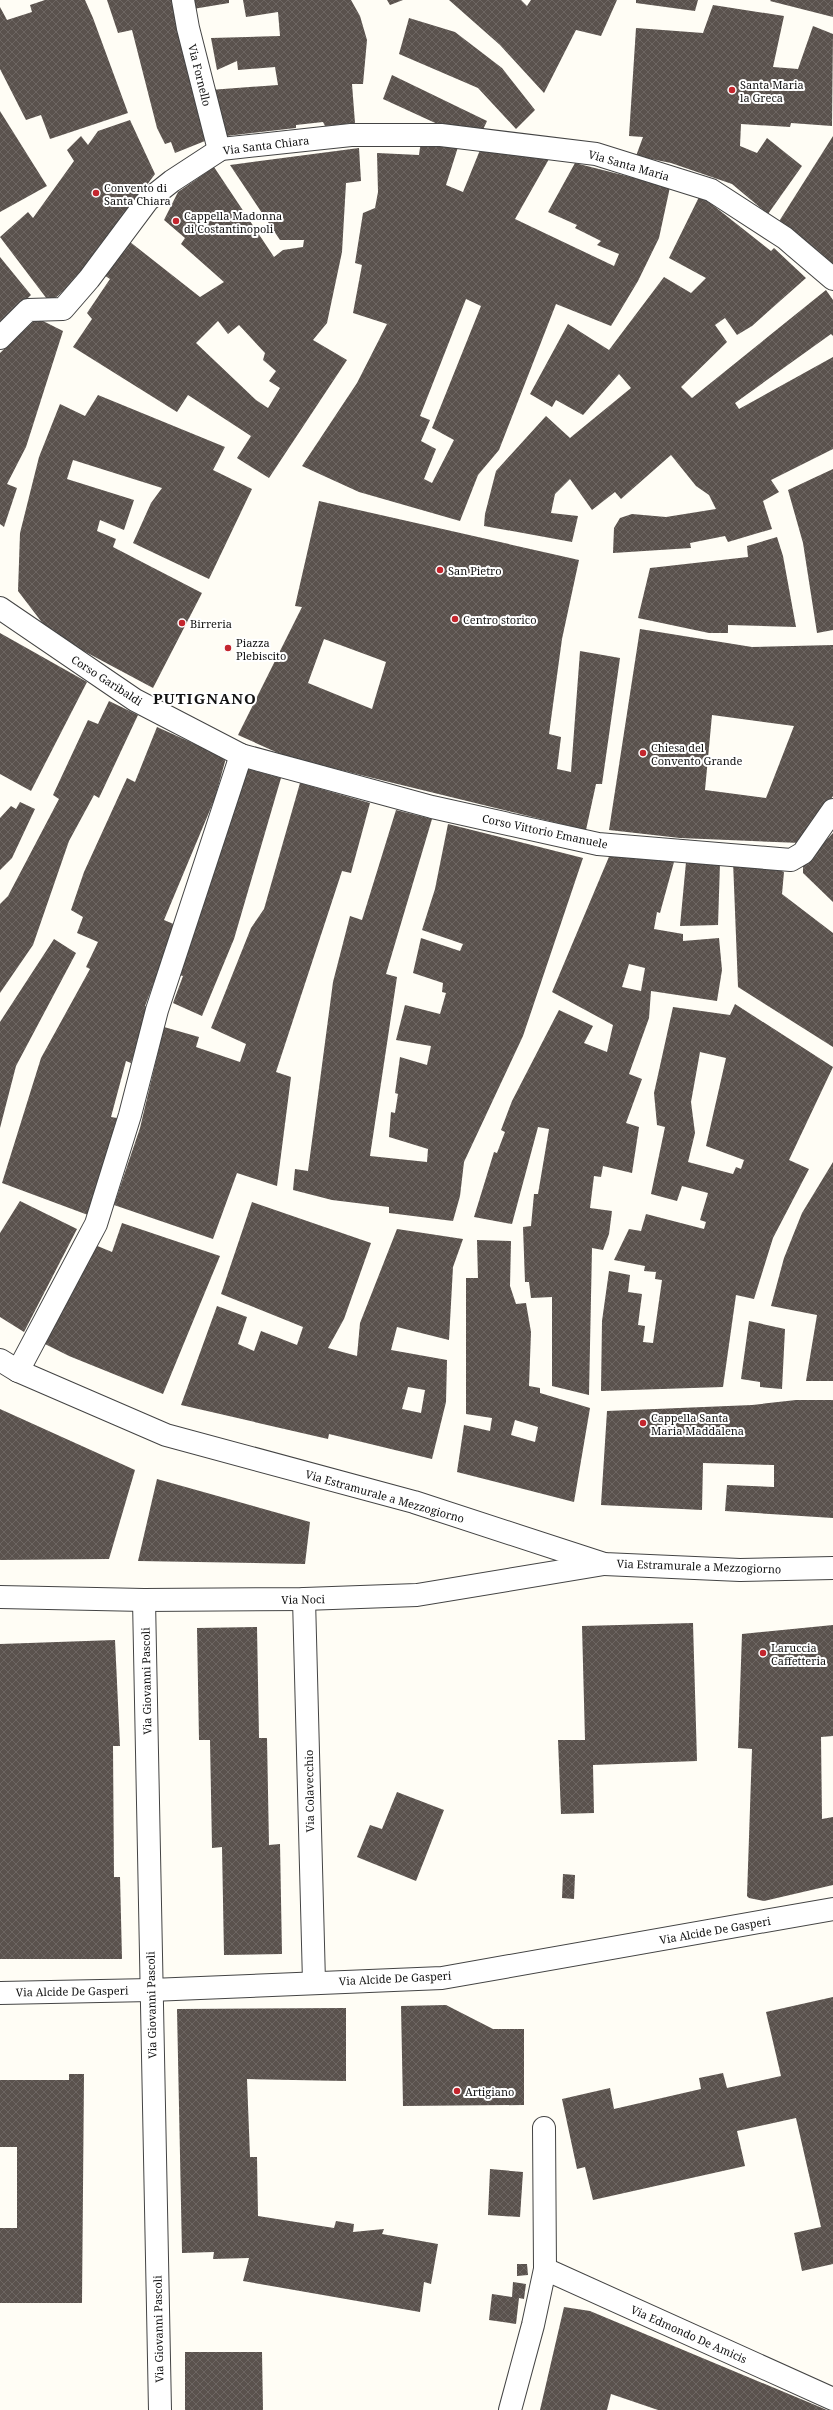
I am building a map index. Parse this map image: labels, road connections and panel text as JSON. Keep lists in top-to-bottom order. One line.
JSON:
{"streets":{"street":["Via Fornello","Via Santa Chiara","Via Santa Maria","Corso Garibaldi","Corso Vittorio Emanuele","Via Estramurale a Mezzogiorno","Via Noci","Via Giovanni Pascoli","Via Colavecchio","Via Alcide De Gasperi","Via Edmondo De Amicis"]},"crossings":[["Via Fornello","Via Santa Chiara"],["Via Santa Chiara","Via Santa Maria"],["Corso Garibaldi","Corso Vittorio Emanuele"],["Via Estramurale a Mezzogiorno","Via Noci"],["Via Noci","Via Giovanni Pascoli"],["Via Noci","Via Colavecchio"],["Via Giovanni Pascoli","Via Alcide De Gasperi"],["Via Colavecchio","Via Alcide De Gasperi"]],"districts":["PUTIGNANO"],"places":["Santa Maria la Greca","Convento di Santa Chiara","Cappella Madonna di Costantinopoli","San Pietro","Centro storico","Birreria","Piazza Plebiscito","Chiesa del Convento Grande","Cappella Santa Maria Maddalena","Laruccia Caffetteria","Artigiano"]}
